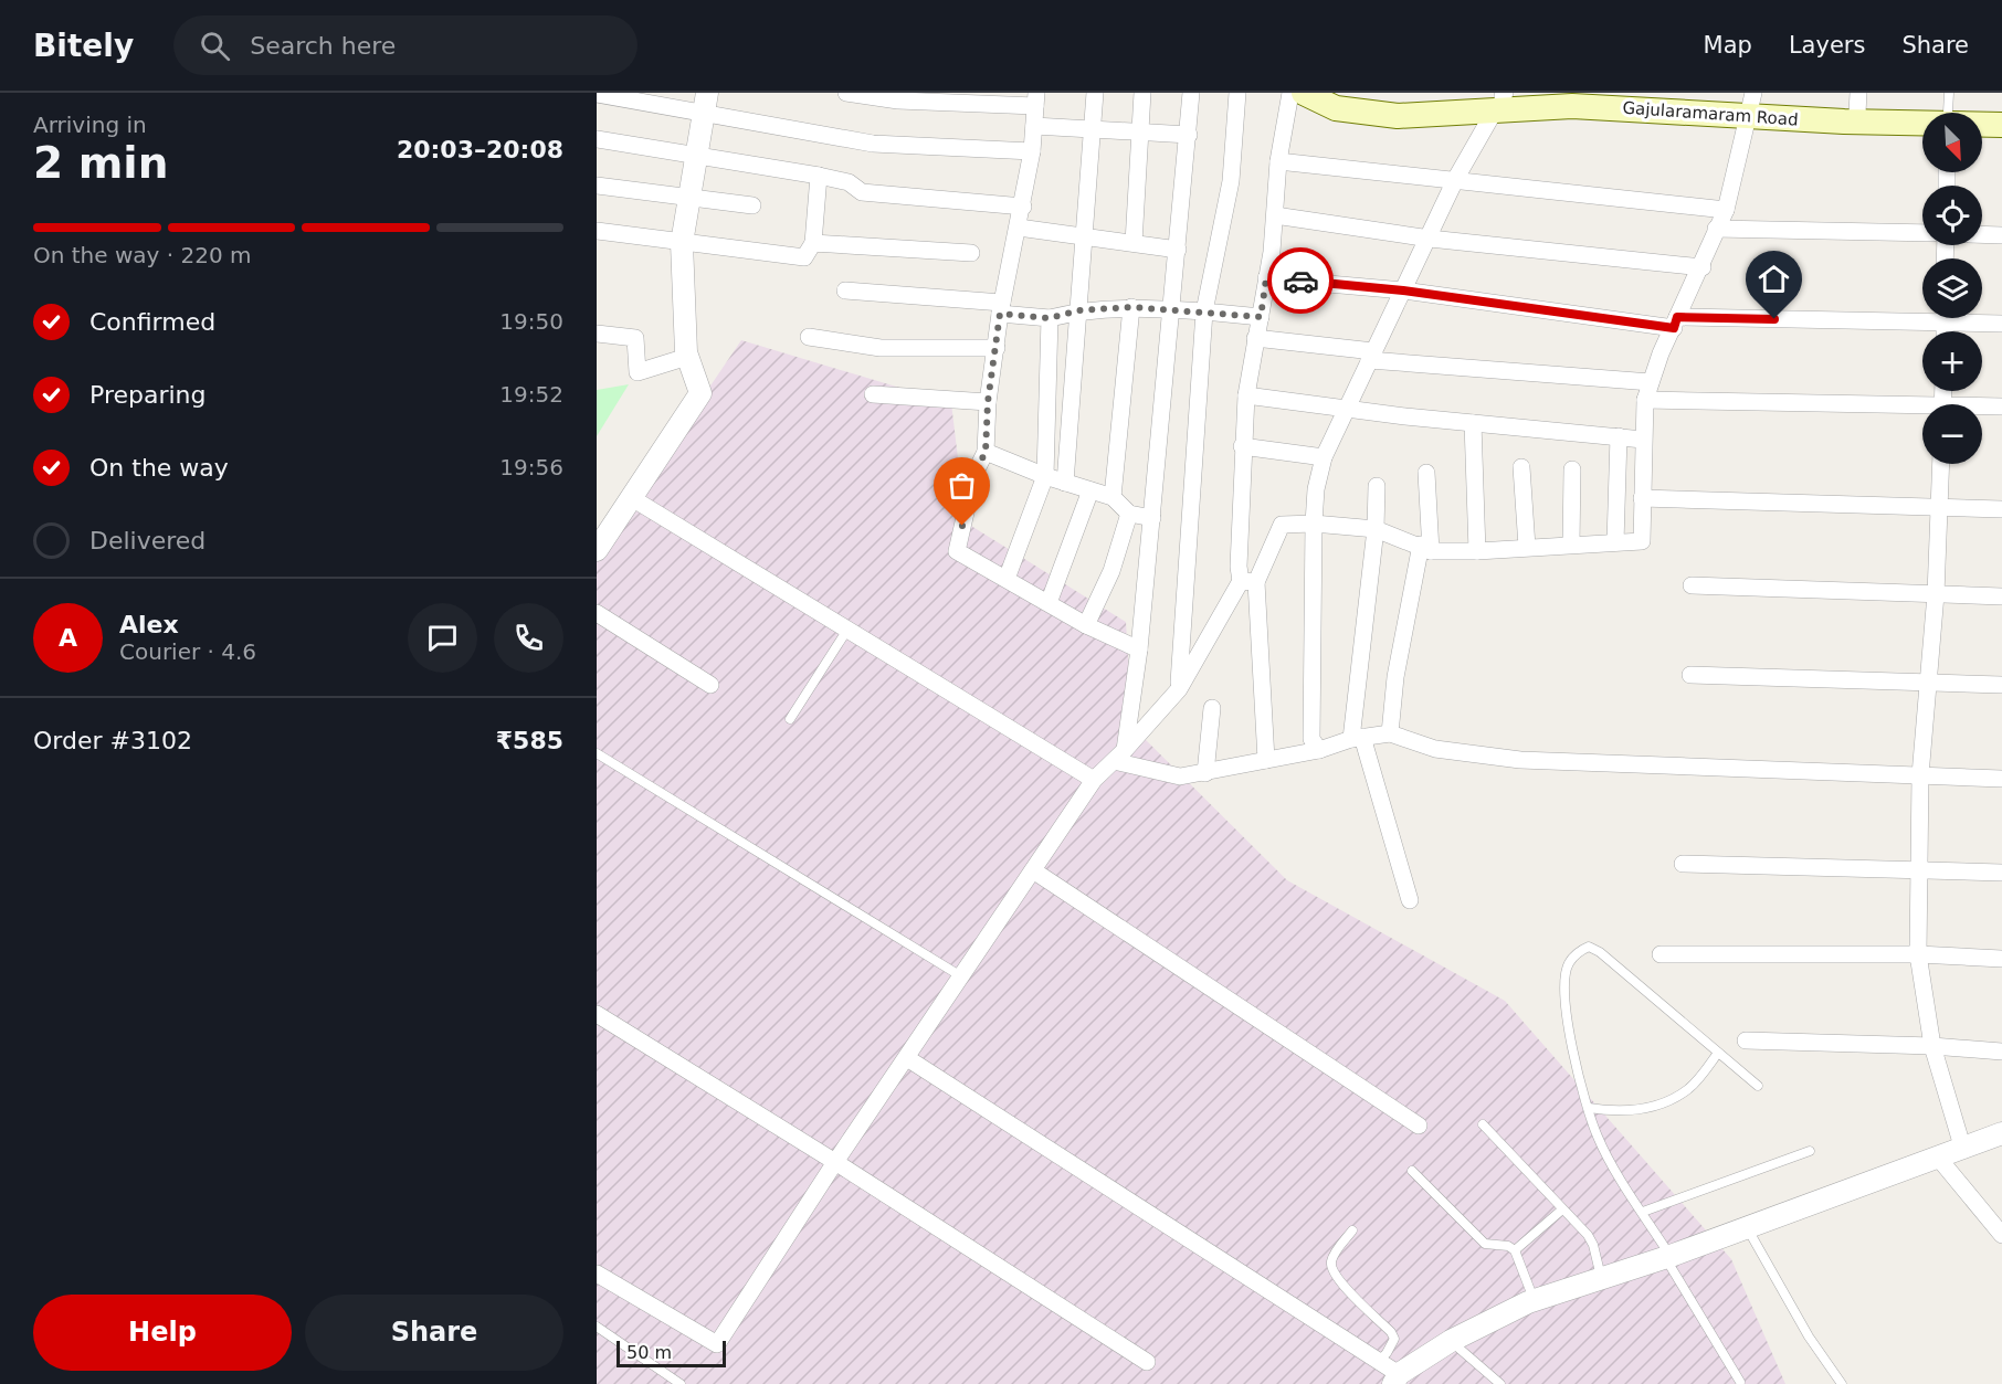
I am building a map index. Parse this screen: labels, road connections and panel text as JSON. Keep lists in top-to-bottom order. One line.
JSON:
{"streets":{"main road":["Gajularamaram Road"]},"scale_bar":"50 m","north":"bottom right","page":{"header":"Bitely","search":"Search here","nav":["Map","Layers","Share"],"heading":["2 min","Arriving in","20:03–20:08"],"panel":["Alex","Courier · 4.6","Order #3102","₹585"],"map_buttons":["+","−"],"bar":"On the way · 220 m","list":[["Confirmed","19:50"],["Preparing","19:52"],["On the way","19:56"],"Delivered"],"round":"A","buttons":["Help","Share"],"scale":"50 m"}}
